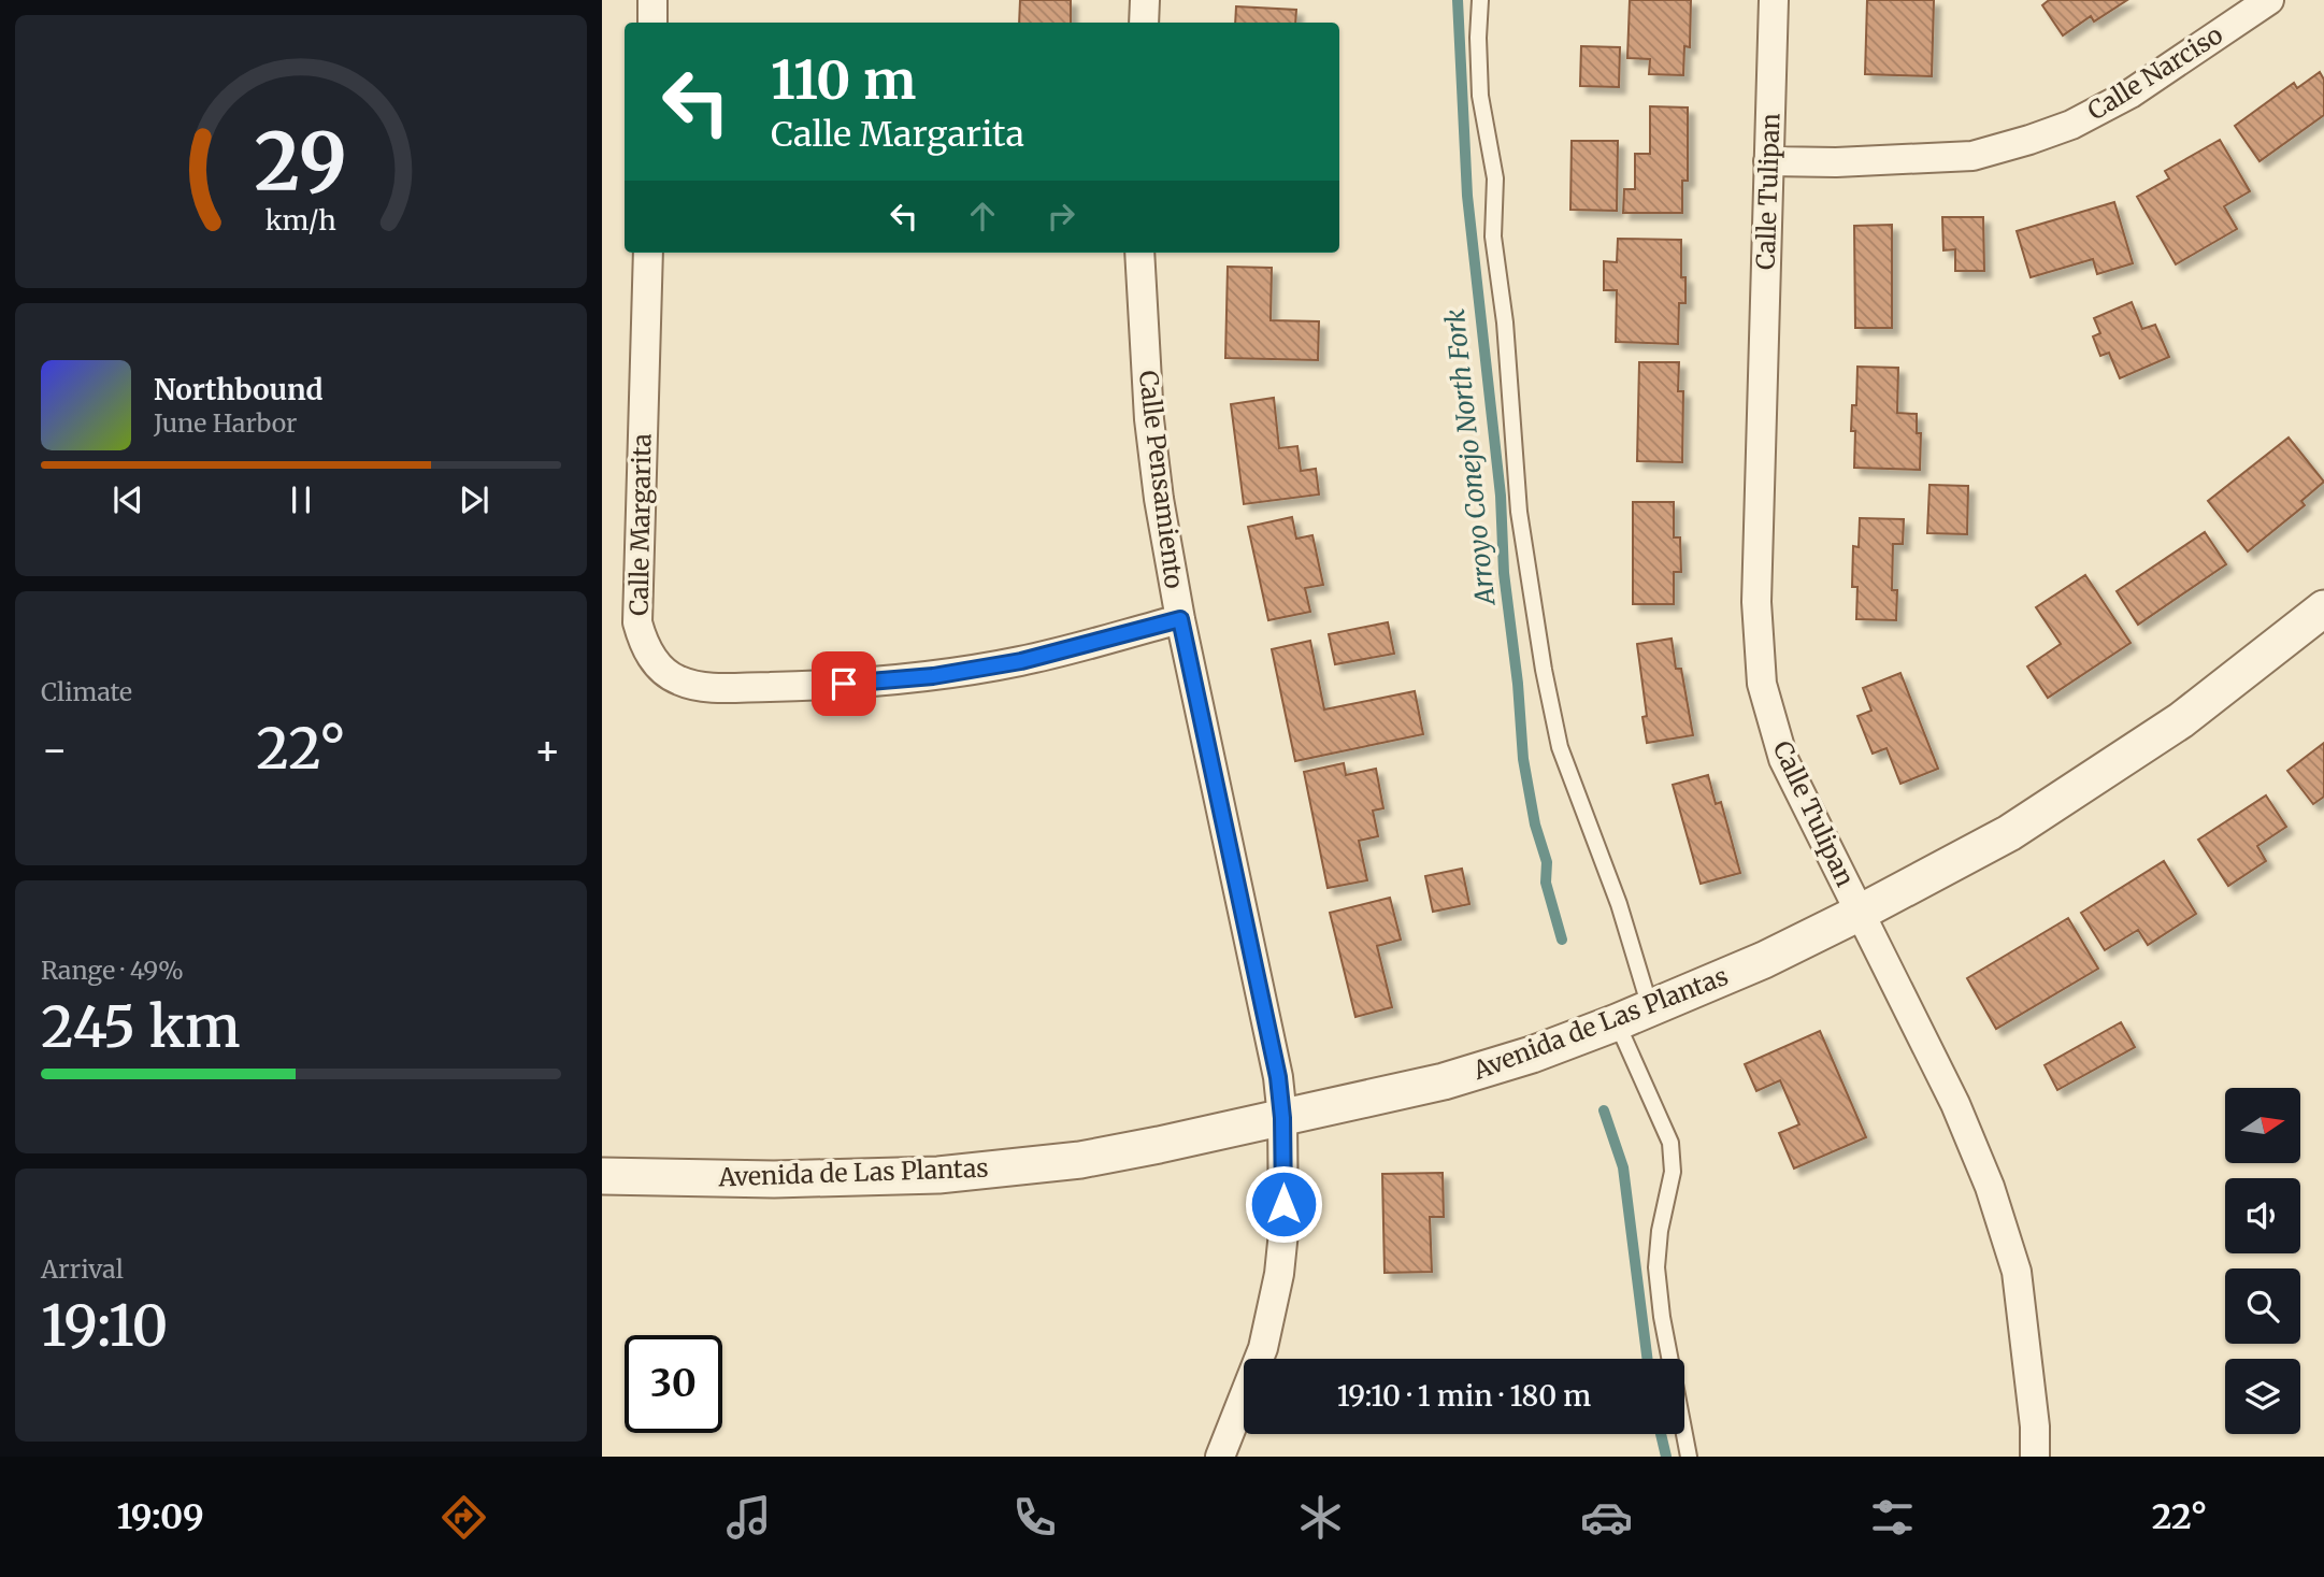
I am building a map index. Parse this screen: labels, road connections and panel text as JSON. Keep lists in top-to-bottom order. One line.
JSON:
{"streets":{"street":["Calle Narciso","Calle Tulipan","Calle Pensamiento","Calle Margarita","Avenida de Las Plantas"]},"crossings":[["Calle Narciso","Calle Tulipan"],["Calle Tulipan","Avenida de Las Plantas"],["Calle Pensamiento","Calle Margarita"],["Calle Pensamiento","Avenida de Las Plantas"]],"water":["Arroyo Conejo North Fork"],"north":"right","page":{"turn":["110 m","Calle Margarita"],"song":["Northbound","June Harbor"],"tile":["Climate",["Range · 49%","245 km"],["Arrival","19:10"]],"heat":["−","22°","+"],"limit":"30","trip":"19:10 · 1 min · 180 m","tabs":["19:09","22°"],"gauge":["29","km/h"]}}
